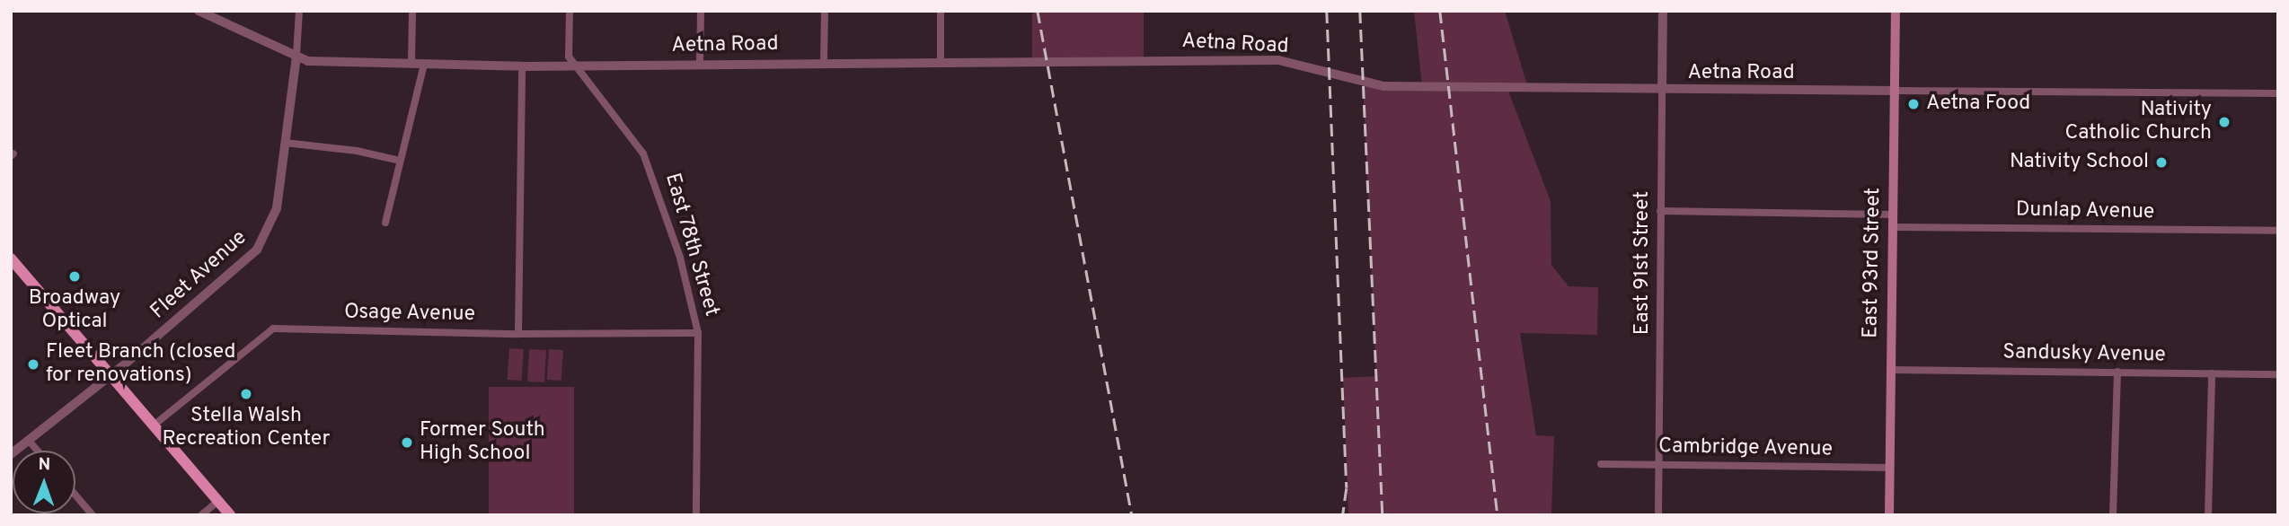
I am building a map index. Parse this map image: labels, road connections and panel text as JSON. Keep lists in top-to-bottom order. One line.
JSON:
{"streets":{"main road":["East 93rd Street"],"street":["Aetna Road","Dunlap Avenue","East 78th Street","East 91st Street","Fleet Avenue","Osage Avenue","Sandusky Avenue","Cambridge Avenue"]},"crossings":[["Aetna Road","East 78th Street"],["Aetna Road","East 91st Street"],["Aetna Road","East 93rd Street"],["Aetna Road","Fleet Avenue"],["Dunlap Avenue","East 93rd Street"],["East 78th Street","Osage Avenue"],["East 91st Street","Cambridge Avenue"],["East 93rd Street","Sandusky Avenue"],["East 93rd Street","Cambridge Avenue"]],"places":["Aetna Food","Nativity Catholic Church","Nativity School","Broadway Optical","Fleet Branch (closed for renovations)","Stella Walsh Recreation Center","Former South High School"],"north":"top"}
